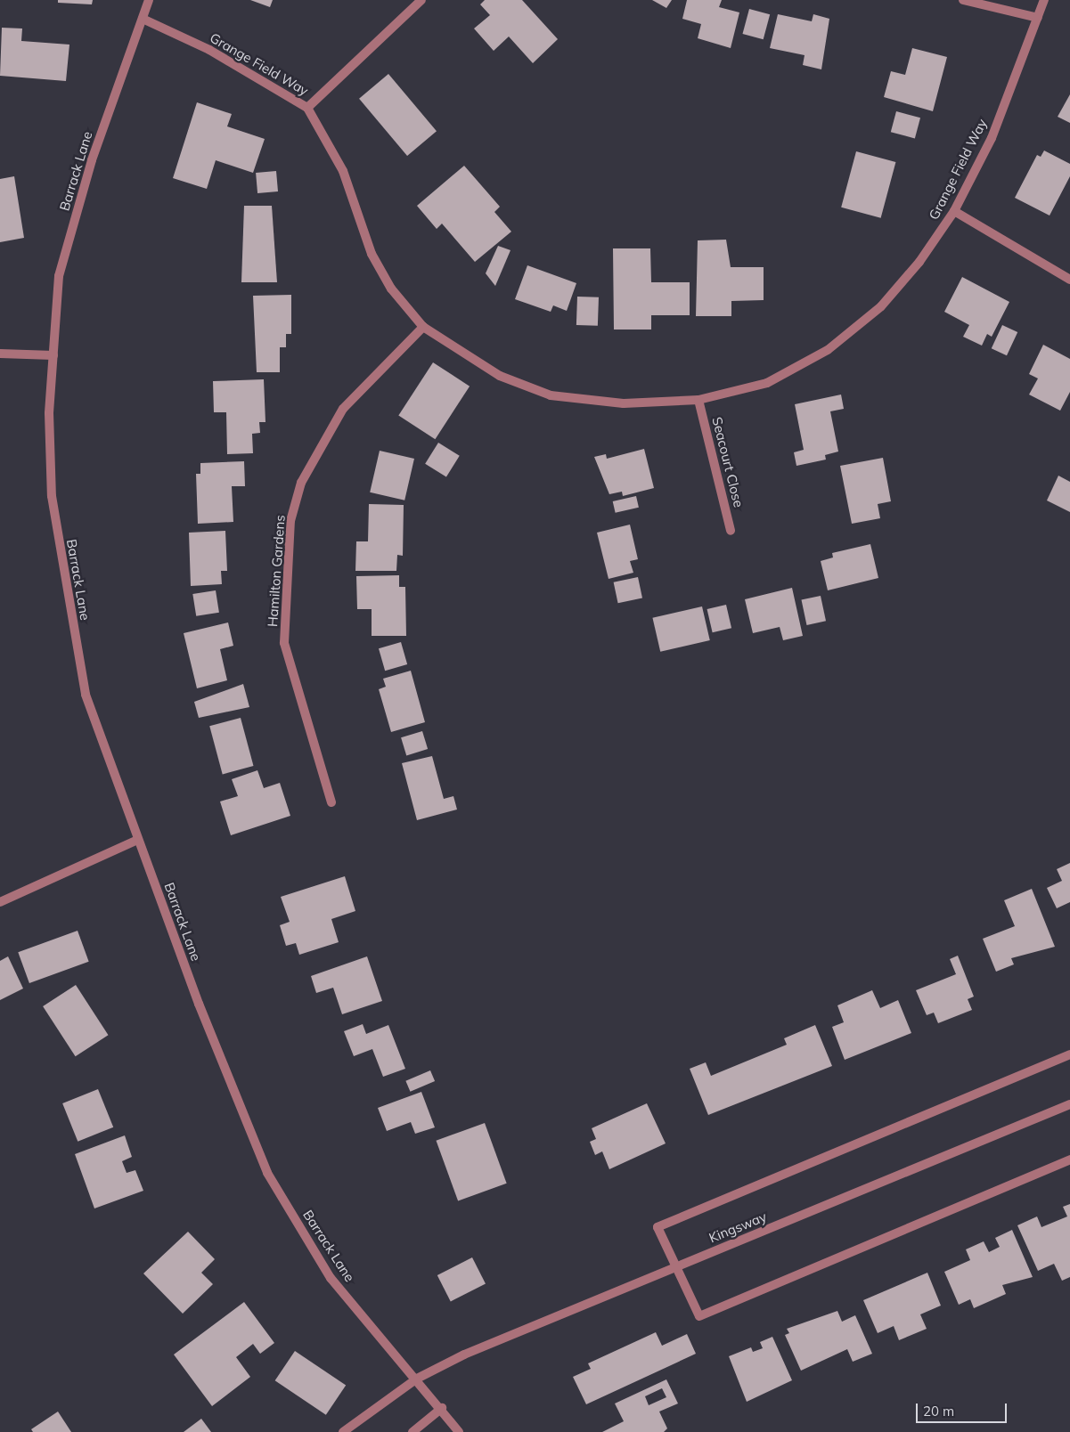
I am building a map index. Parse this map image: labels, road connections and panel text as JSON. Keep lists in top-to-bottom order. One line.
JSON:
{"streets":{"street":["Grange Field Way","Barrack Lane","Seacourt Close","Hamilton Gardens","Kingsway"]},"crossings":[["Grange Field Way","Barrack Lane"],["Grange Field Way","Seacourt Close"],["Grange Field Way","Hamilton Gardens"],["Barrack Lane","Kingsway"]],"scale_bar":"20 m"}
